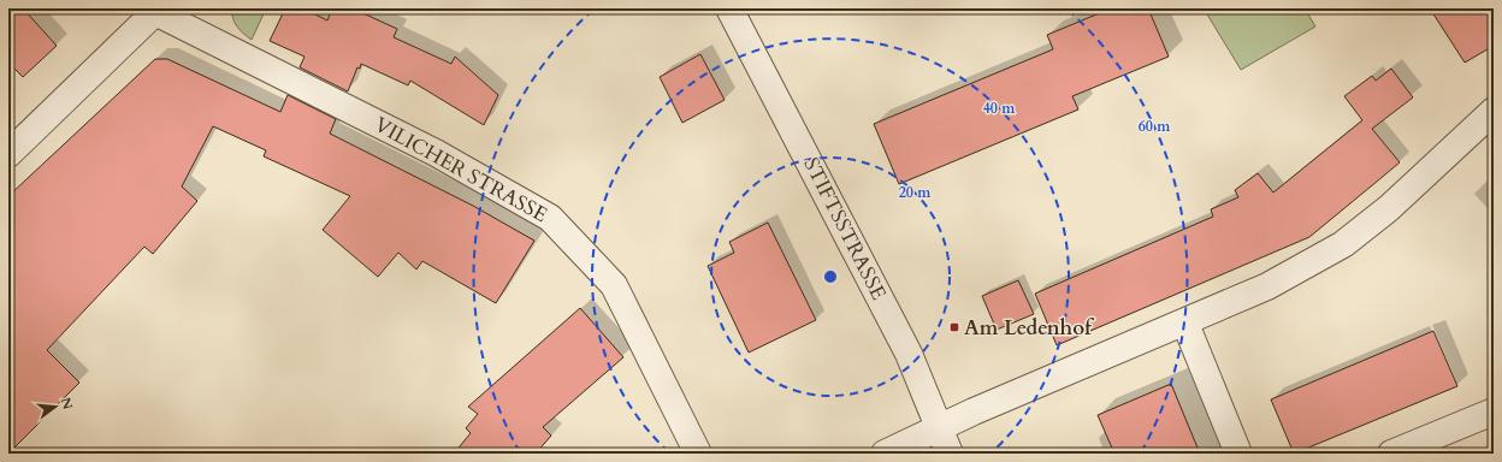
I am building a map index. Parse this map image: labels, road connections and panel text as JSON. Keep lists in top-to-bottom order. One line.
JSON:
{"streets":{"street":["VILICHER STRASSE","STIFTSSTRASSE"]},"places":{"transit":["Am Ledenhof"]},"north":"right","rings":["40 m","60 m","20 m"]}
